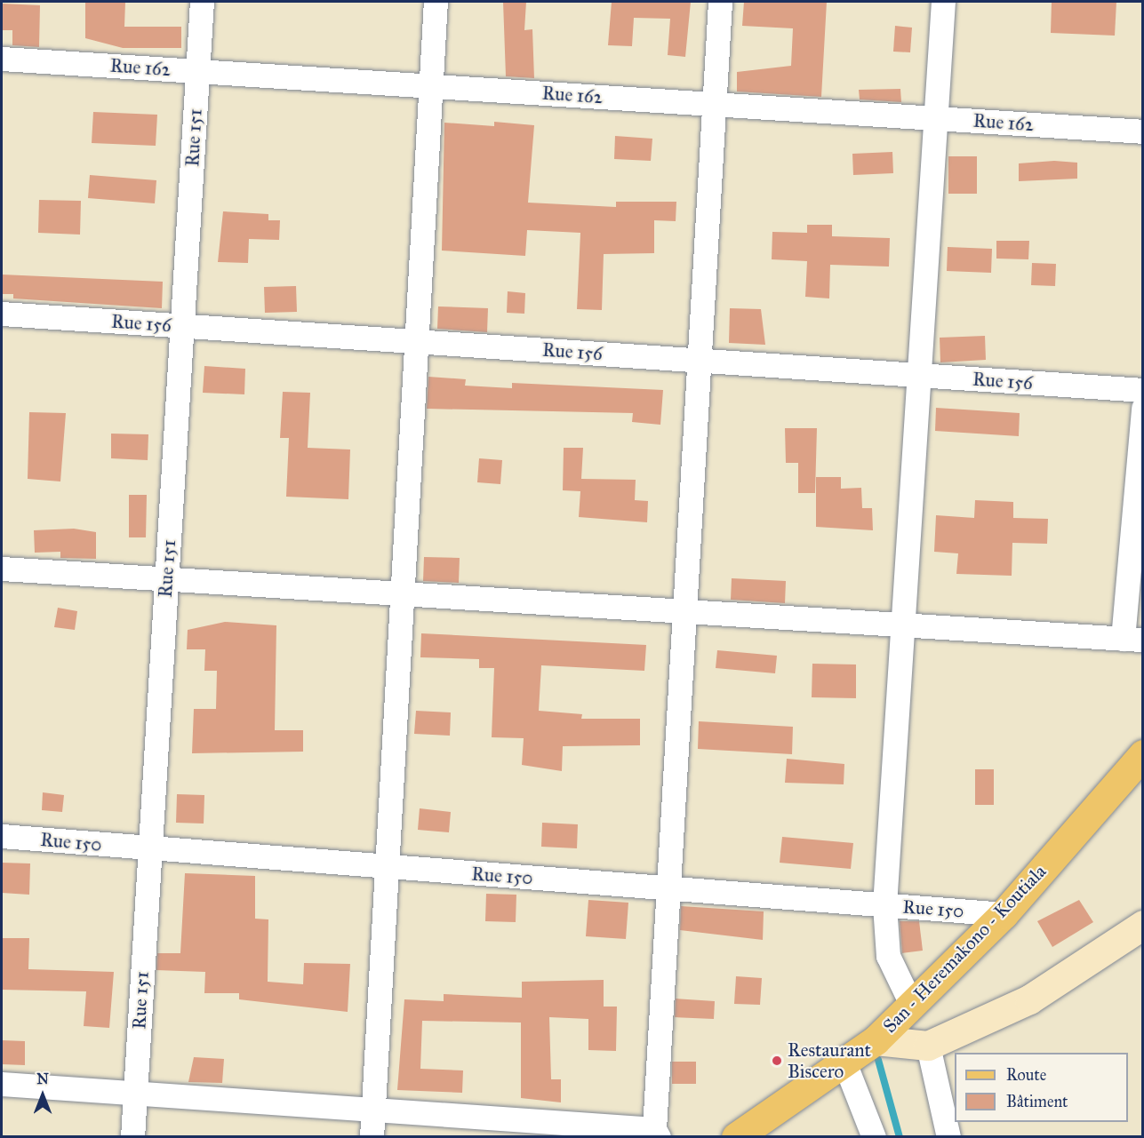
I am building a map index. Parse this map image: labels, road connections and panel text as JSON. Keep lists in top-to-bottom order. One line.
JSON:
{"streets":{"main road":["San - Heremakono - Koutiala"],"street":["Rue 162","Rue 151","Rue 156","Rue 150"]},"crossings":[["Rue 162","Rue 151"],["Rue 151","Rue 156"],["Rue 151","Rue 150"],["Rue 150","San - Heremakono - Koutiala"]],"places":["Restaurant Biscero"],"legend":["Route","Bâtiment"],"north":"top"}
